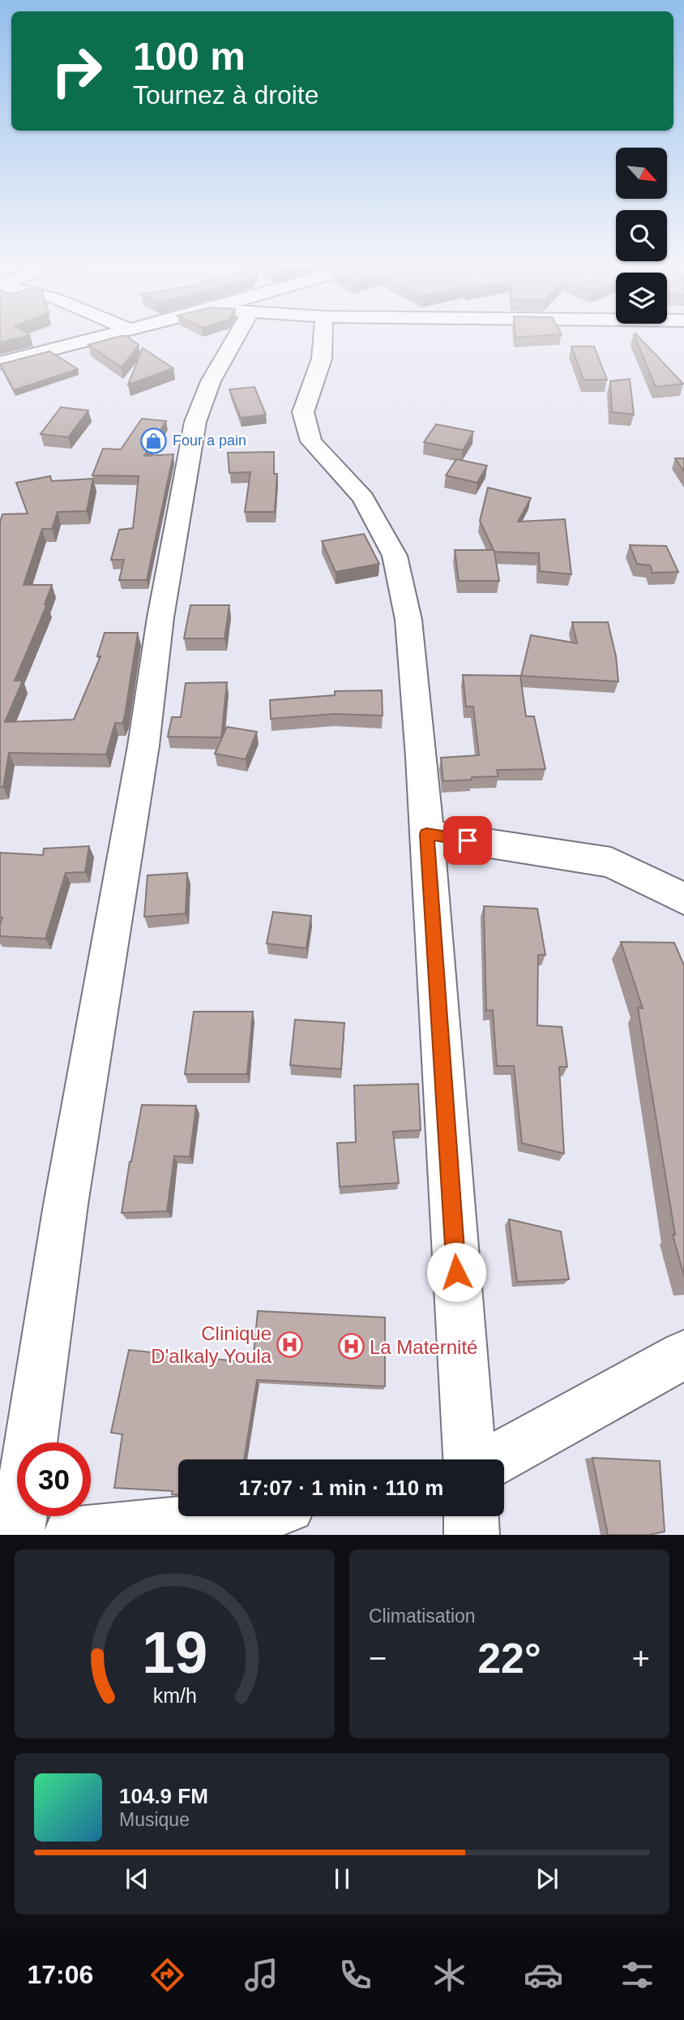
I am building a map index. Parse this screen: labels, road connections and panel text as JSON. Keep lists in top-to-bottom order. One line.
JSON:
{"places":{"shop":["Four a pain"],"hospital":["Clinique D'alkaly Youla","La Maternité"]},"north":"bottom right","page":{"turn":["100 m","Tournez à droite"],"limit":"30","trip":"17:07 · 1 min · 110 m","tile":"Climatisation","heat":["−","22°","+"],"song":["104.9 FM","Musique"],"tabs":"17:06","gauge":["19","km/h"]}}
